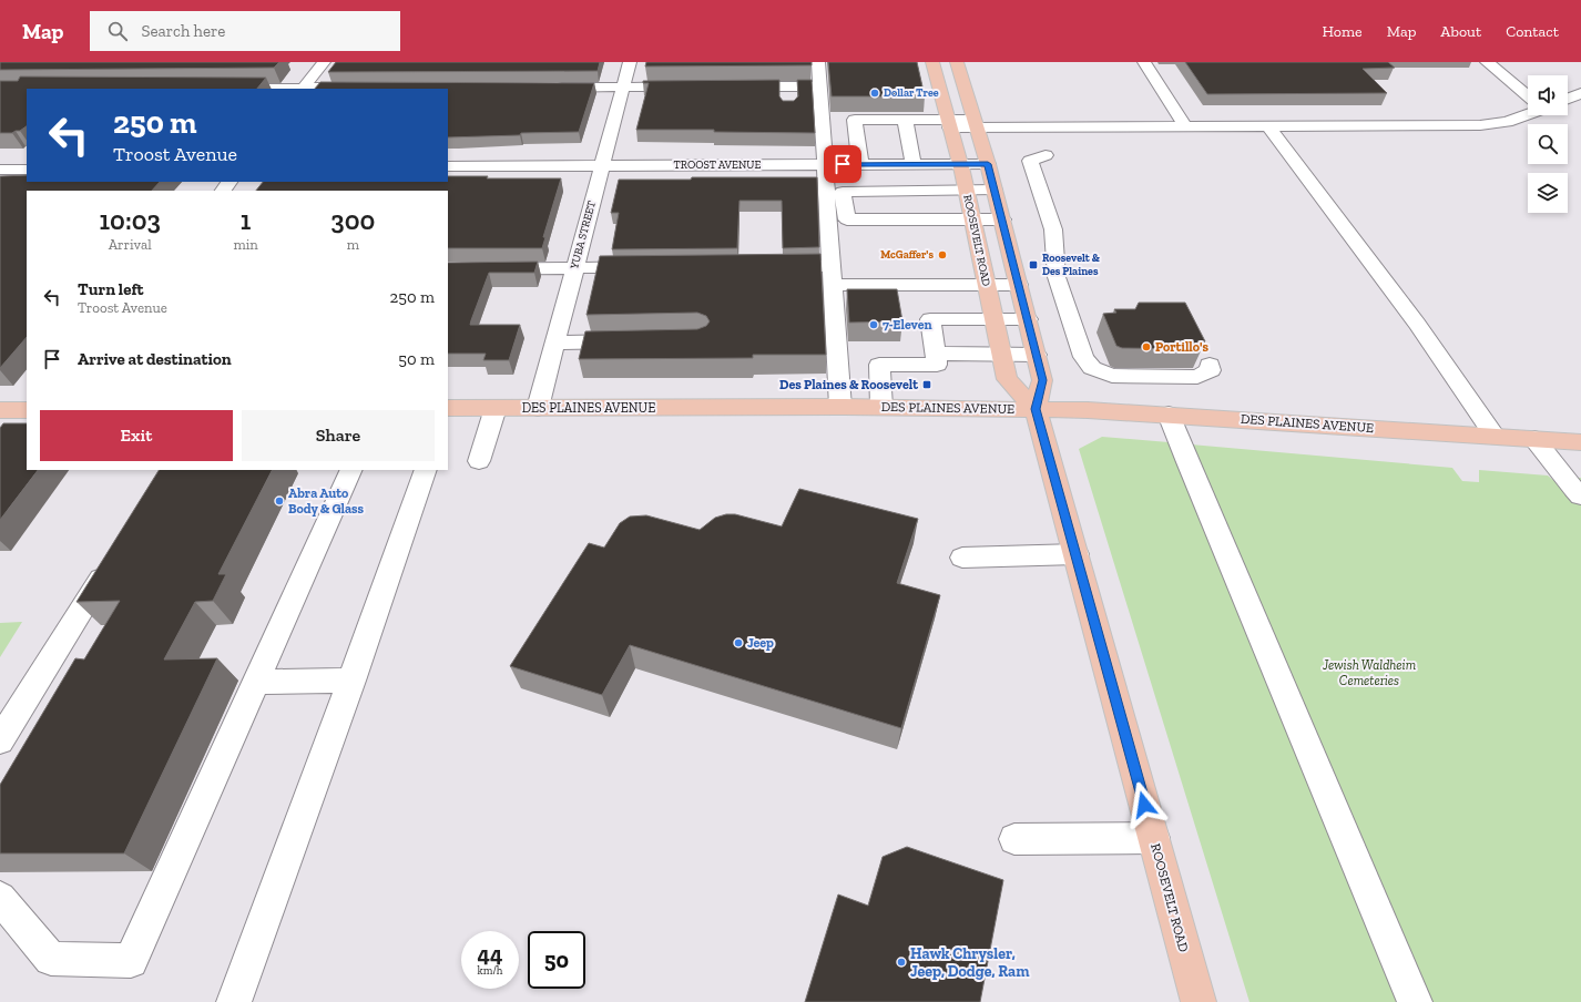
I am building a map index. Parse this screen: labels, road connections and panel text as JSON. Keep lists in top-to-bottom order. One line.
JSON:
{"streets":{"main road":["ROOSEVELT ROAD","DES PLAINES AVENUE"],"street":["TROOST AVENUE","YUBA STREET"]},"crossings":[["TROOST AVENUE","YUBA STREET"],["TROOST AVENUE","ROOSEVELT ROAD"],["YUBA STREET","DES PLAINES AVENUE"],["ROOSEVELT ROAD","DES PLAINES AVENUE"]],"parks":["Jewish Waldheim Cemeteries"],"places":{"other":["Dollar Tree","McGaffer's","7-Eleven","Portillo's","Abra Auto Body & Glass","Jeep","Hawk Chrysler, Jeep, Dodge, Ram"],"transit":["Roosevelt & Des Plaines","Des Plaines & Roosevelt"]},"page":{"header":"Map","search":"Search here","nav":["Home","Map","About","Contact"],"turn":["250 m","Troost Avenue"],"eta":["10:03","Arrival","1","min","300","m"],"list":[{"name":"Turn left","note":"Troost Avenue","value":"250 m"},{"name":"Arrive at destination","value":"50 m"}],"buttons":["Exit","Share"],"speed":"44 km/h","limit":"50"}}
